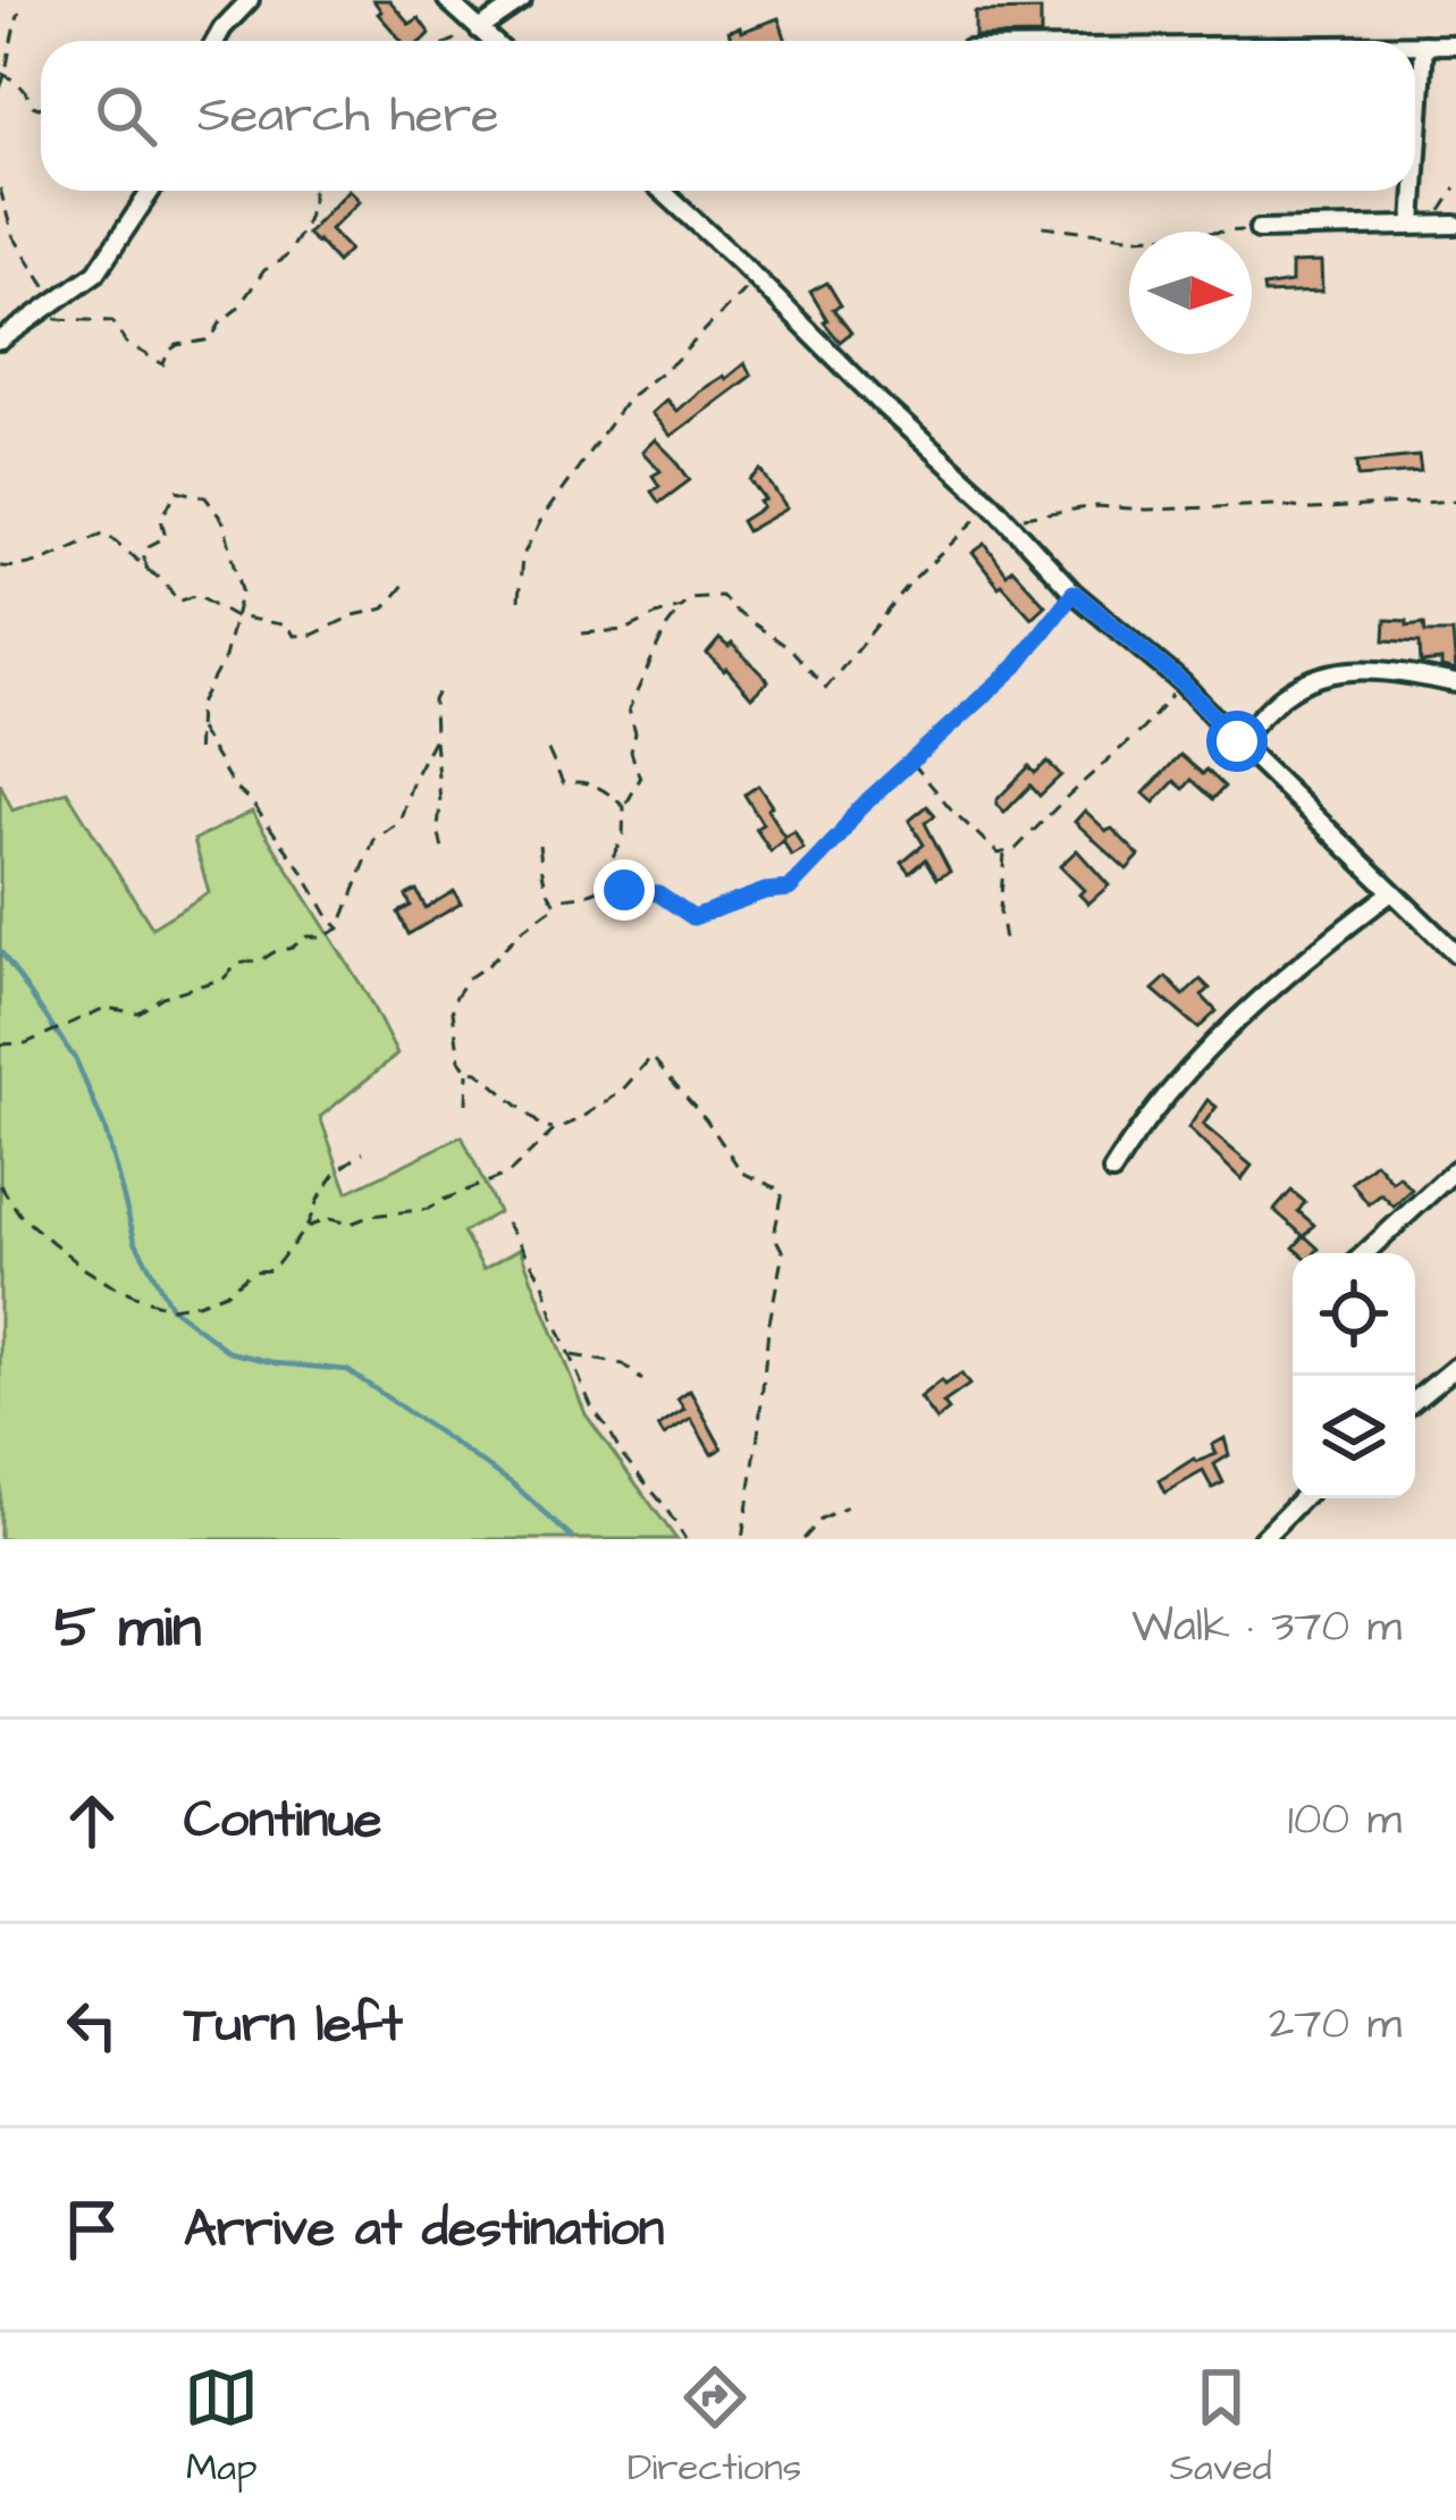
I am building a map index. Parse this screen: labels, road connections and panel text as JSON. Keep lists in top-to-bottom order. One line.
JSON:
{"north":"right","page":{"search":"Search here","heading":["5 min","Walk · 370 m"],"list":[["Continue","100 m"],["Turn left","270 m"],"Arrive at destination"],"nav":["Map","Directions","Saved"]}}
